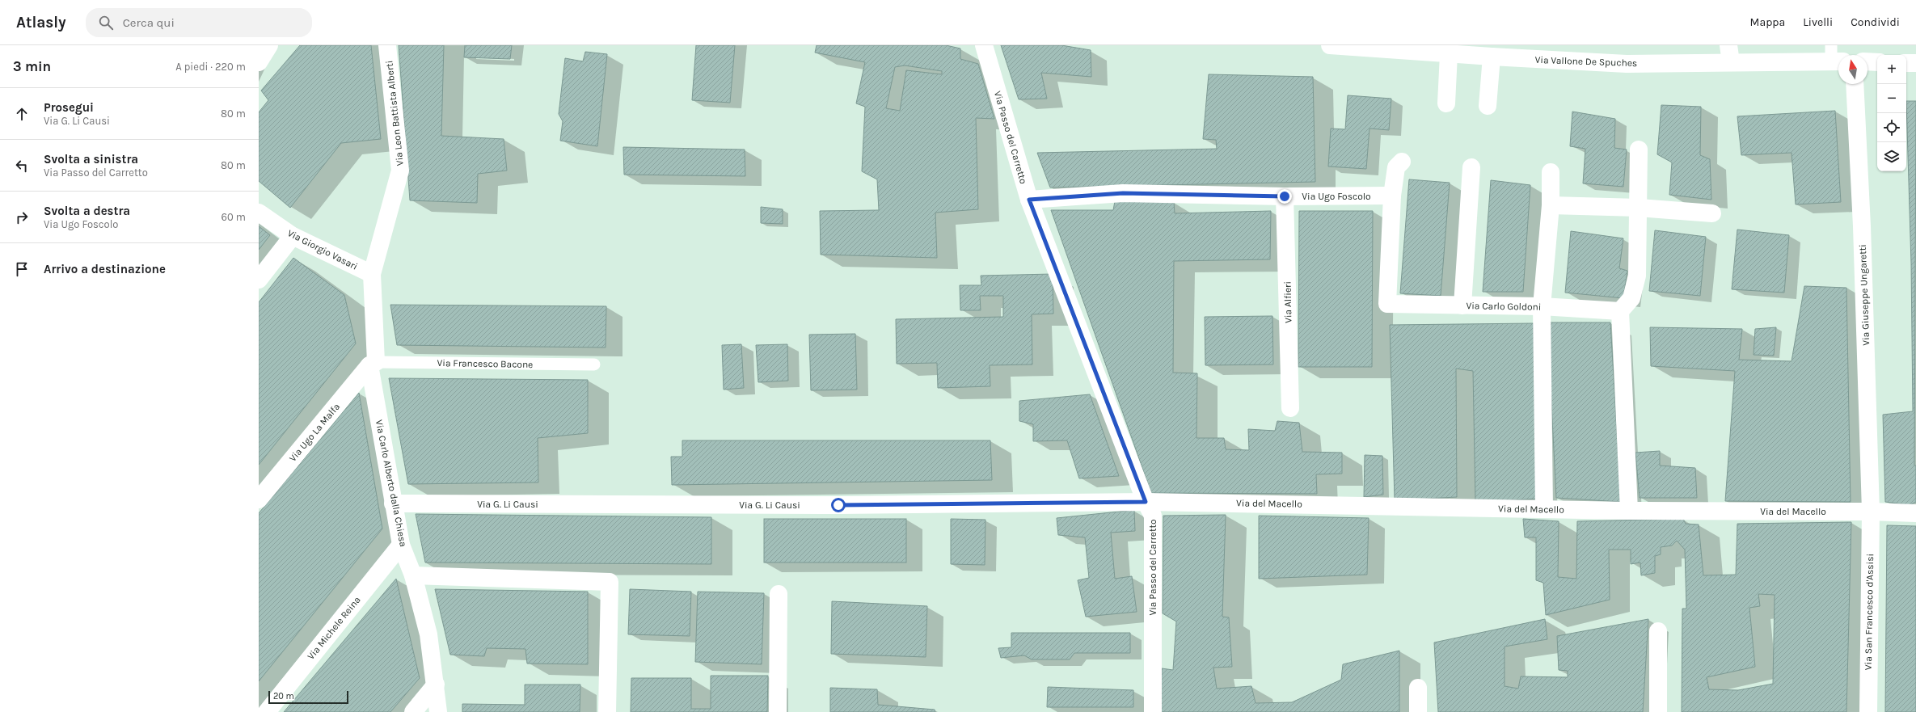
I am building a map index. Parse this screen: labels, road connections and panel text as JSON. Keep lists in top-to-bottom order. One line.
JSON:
{"streets":{"street":["Via Vallone De Spuches","Via Leon Battista Alberti","Via Passo del Carretto","Via Ugo Foscolo","Via Giorgio Vasari","Via Giuseppe Ungaretti","Via Alfieri","Via Carlo Goldoni","Via Ugo La Malfa","Via Carlo Alberto dalla Chiesa","Via del Macello","Via G. Li Causi","Via San Francesco d'Assisi","Via Michele Reina"],"lane":["Via Francesco Bacone"]},"crossings":[["Via Leon Battista Alberti","Via Giorgio Vasari"],["Via Leon Battista Alberti","Via Carlo Alberto dalla Chiesa"],["Via Passo del Carretto","Via Ugo Foscolo"],["Via Passo del Carretto","Via del Macello"],["Via Passo del Carretto","Via G. Li Causi"],["Via Ugo Foscolo","Via Alfieri"],["Via Ugo Foscolo","Via Carlo Goldoni"],["Via Giorgio Vasari","Via Carlo Alberto dalla Chiesa"],["Via Giuseppe Ungaretti","Via del Macello"],["Via Giuseppe Ungaretti","Via San Francesco d'Assisi"],["Via Francesco Bacone","Via Ugo La Malfa"],["Via Francesco Bacone","Via Carlo Alberto dalla Chiesa"],["Via Ugo La Malfa","Via Carlo Alberto dalla Chiesa"],["Via Carlo Alberto dalla Chiesa","Via G. Li Causi"],["Via Carlo Alberto dalla Chiesa","Via Michele Reina"],["Via del Macello","Via G. Li Causi"],["Via del Macello","Via San Francesco d'Assisi"]],"scale_bar":"20 m","north":"top","page":{"header":"Atlasly","search":"Cerca qui","nav":["Mappa","Livelli","Condividi"],"heading":["3 min","A piedi · 220 m"],"map_buttons":["+","−"],"list":[["Prosegui","Via G. Li Causi","80 m"],["Svolta a sinistra","Via Passo del Carretto","80 m"],["Svolta a destra","Via Ugo Foscolo","60 m"],"Arrivo a destinazione"],"scale":"20 m"}}
